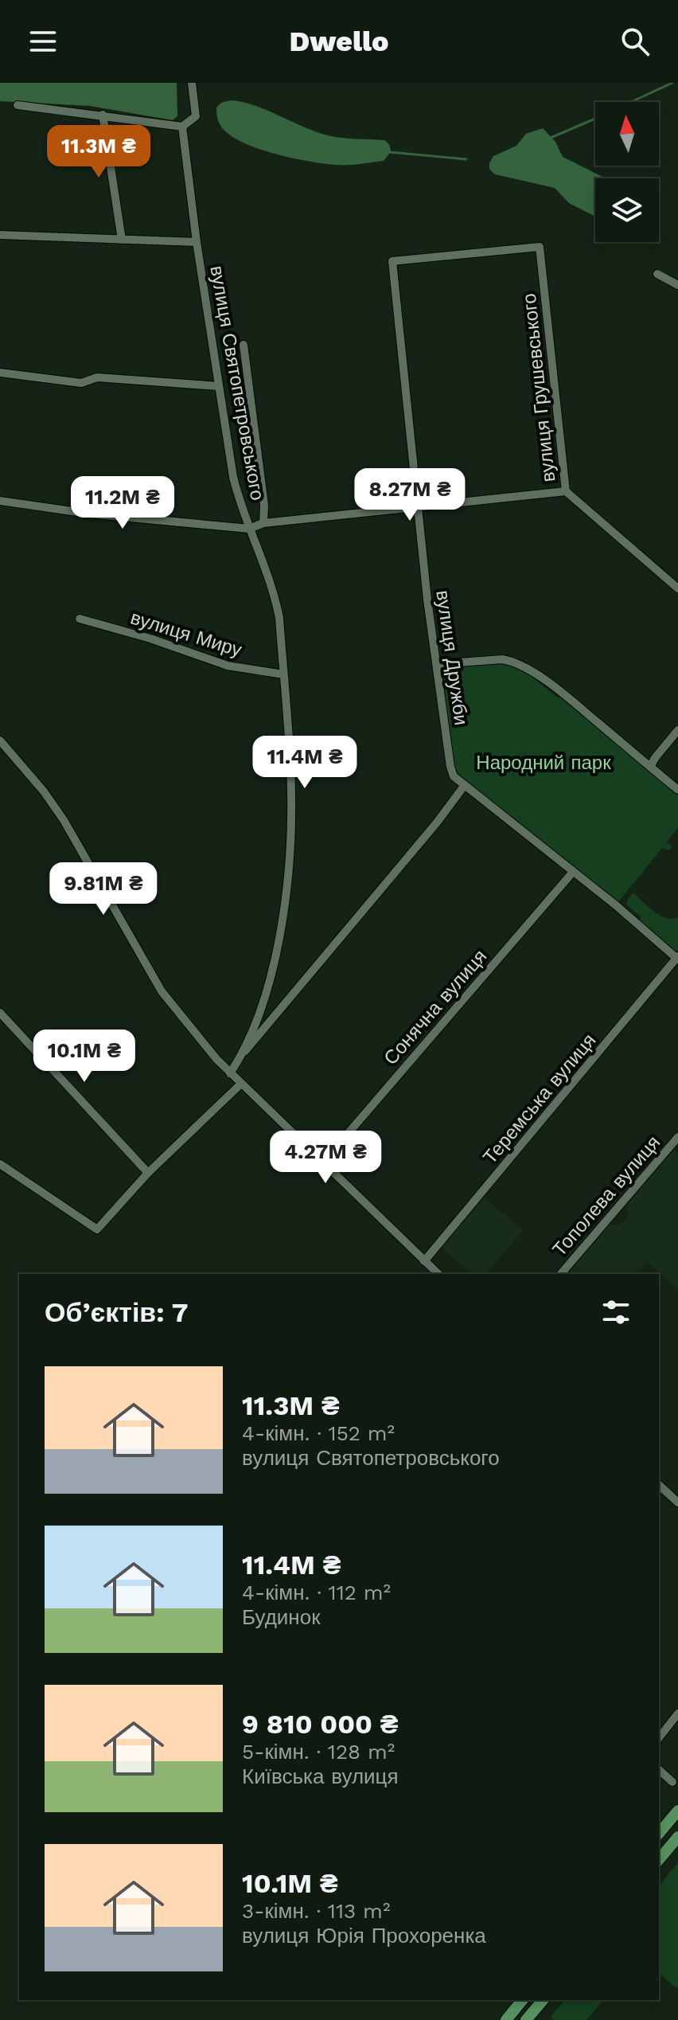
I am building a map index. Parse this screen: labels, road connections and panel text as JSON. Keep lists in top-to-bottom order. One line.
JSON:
{"streets":{"street":["вулиця Святопетровського","вулиця Грушевського","вулиця Миру","вулиця Дружби","Сонячна вулиця","Теремська вулиця","Тополева вулиця"]},"crossings":[["вулиця Святопетровського","вулиця Миру"],["вулиця Грушевського","вулиця Дружби"]],"parks":["Народний парк"],"north":"top","page":{"header":"Dwello","price":["11.3M ₴","8.27M ₴","11.2M ₴","11.4M ₴","9.81M ₴","10.1M ₴","4.27M ₴"],"heading":"Об’єктів: 7","list":[{"name":"11.3M ₴","note":"4-кімн. · 152 m² · вулиця Святопетровського"},{"name":"11.4M ₴","note":"4-кімн. · 112 m² · Будинок"},{"name":"9 810 000 ₴","note":"5-кімн. · 128 m² · Київська вулиця"},{"name":"10.1M ₴","note":"3-кімн. · 113 m² · вулиця Юрія Прохоренка"}]}}
